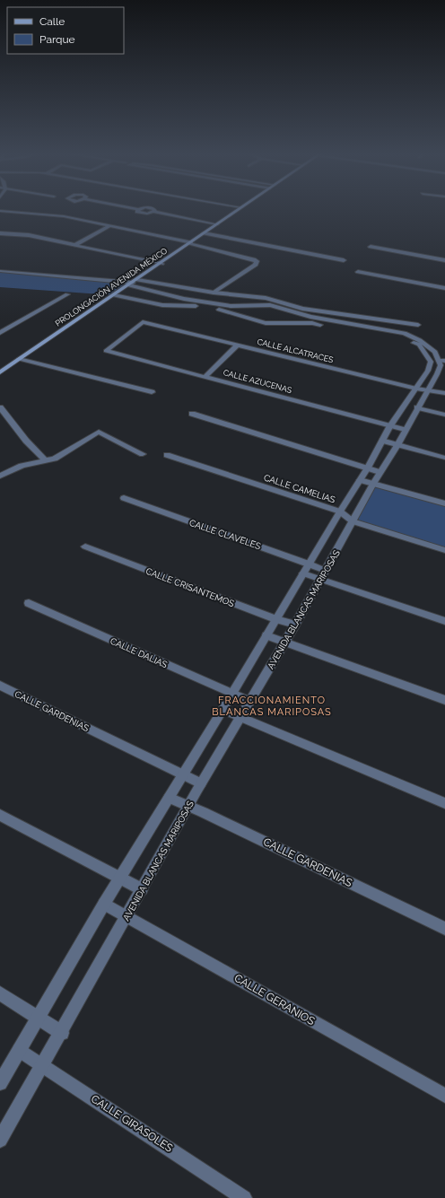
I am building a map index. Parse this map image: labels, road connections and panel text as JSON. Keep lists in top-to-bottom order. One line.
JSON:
{"streets":{"main road":["PROLONGACIÓN AVENIDA MÉXICO"],"street":["CALLE ALCATRACES","CALLE AZUCENAS","CALLE CAMELIAS","CALLE CLAVELES","CALLE CRISANTEMOS","AVENIDA BLANCAS MARIPOSAS","CALLE DALIAS","CALLE GARDENIAS","CALLE GERANIOS","CALLE GIRASOLES"]},"crossings":[["PROLONGACIÓN AVENIDA MÉXICO","AVENIDA BLANCAS MARIPOSAS"],["CALLE ALCATRACES","CALLE AZUCENAS"],["CALLE ALCATRACES","AVENIDA BLANCAS MARIPOSAS"],["CALLE AZUCENAS","AVENIDA BLANCAS MARIPOSAS"],["CALLE CAMELIAS","AVENIDA BLANCAS MARIPOSAS"],["CALLE CLAVELES","AVENIDA BLANCAS MARIPOSAS"],["CALLE CRISANTEMOS","AVENIDA BLANCAS MARIPOSAS"],["AVENIDA BLANCAS MARIPOSAS","CALLE DALIAS"],["AVENIDA BLANCAS MARIPOSAS","CALLE GARDENIAS"],["AVENIDA BLANCAS MARIPOSAS","CALLE GERANIOS"],["AVENIDA BLANCAS MARIPOSAS","CALLE GIRASOLES"]],"districts":["FRACCIONAMIENTO BLANCAS MARIPOSAS"],"legend":["Calle","Parque"]}
